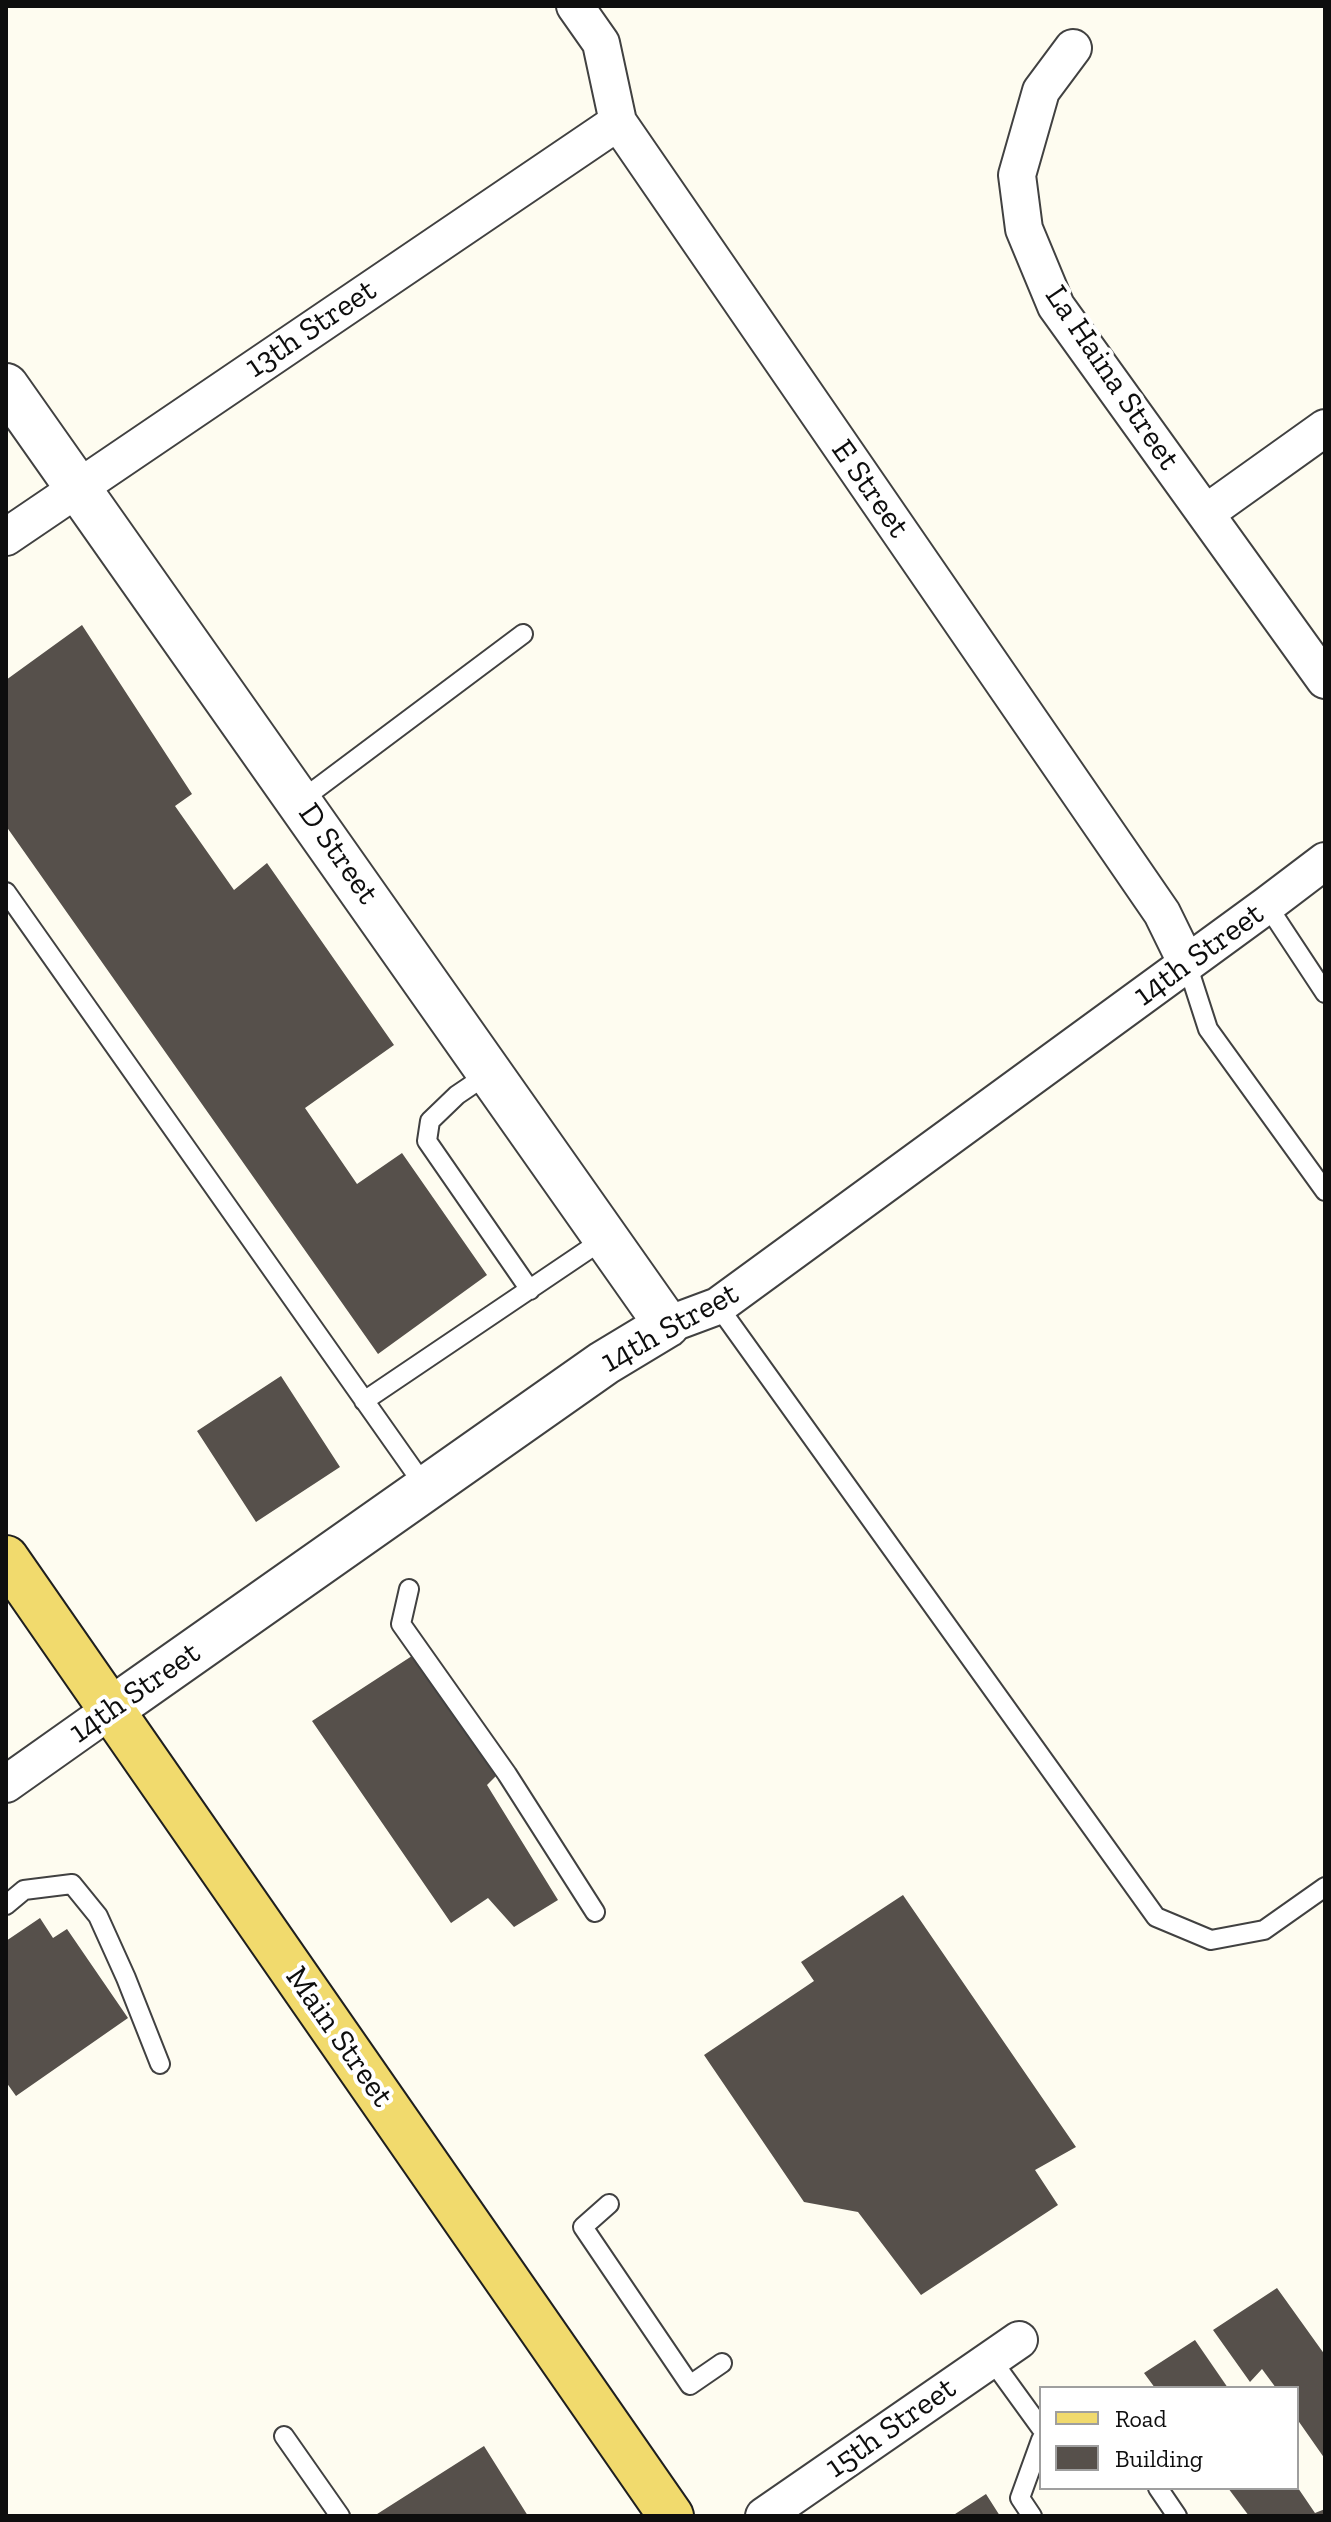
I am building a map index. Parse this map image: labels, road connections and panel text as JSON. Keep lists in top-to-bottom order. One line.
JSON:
{"streets":{"main road":["Main Street"],"street":["13th Street","La Haina Street","E Street","D Street","14th Street","15th Street"]},"crossings":[["13th Street","E Street"],["13th Street","D Street"],["E Street","14th Street"],["D Street","14th Street"],["14th Street","Main Street"]],"legend":["Road","Building"]}
